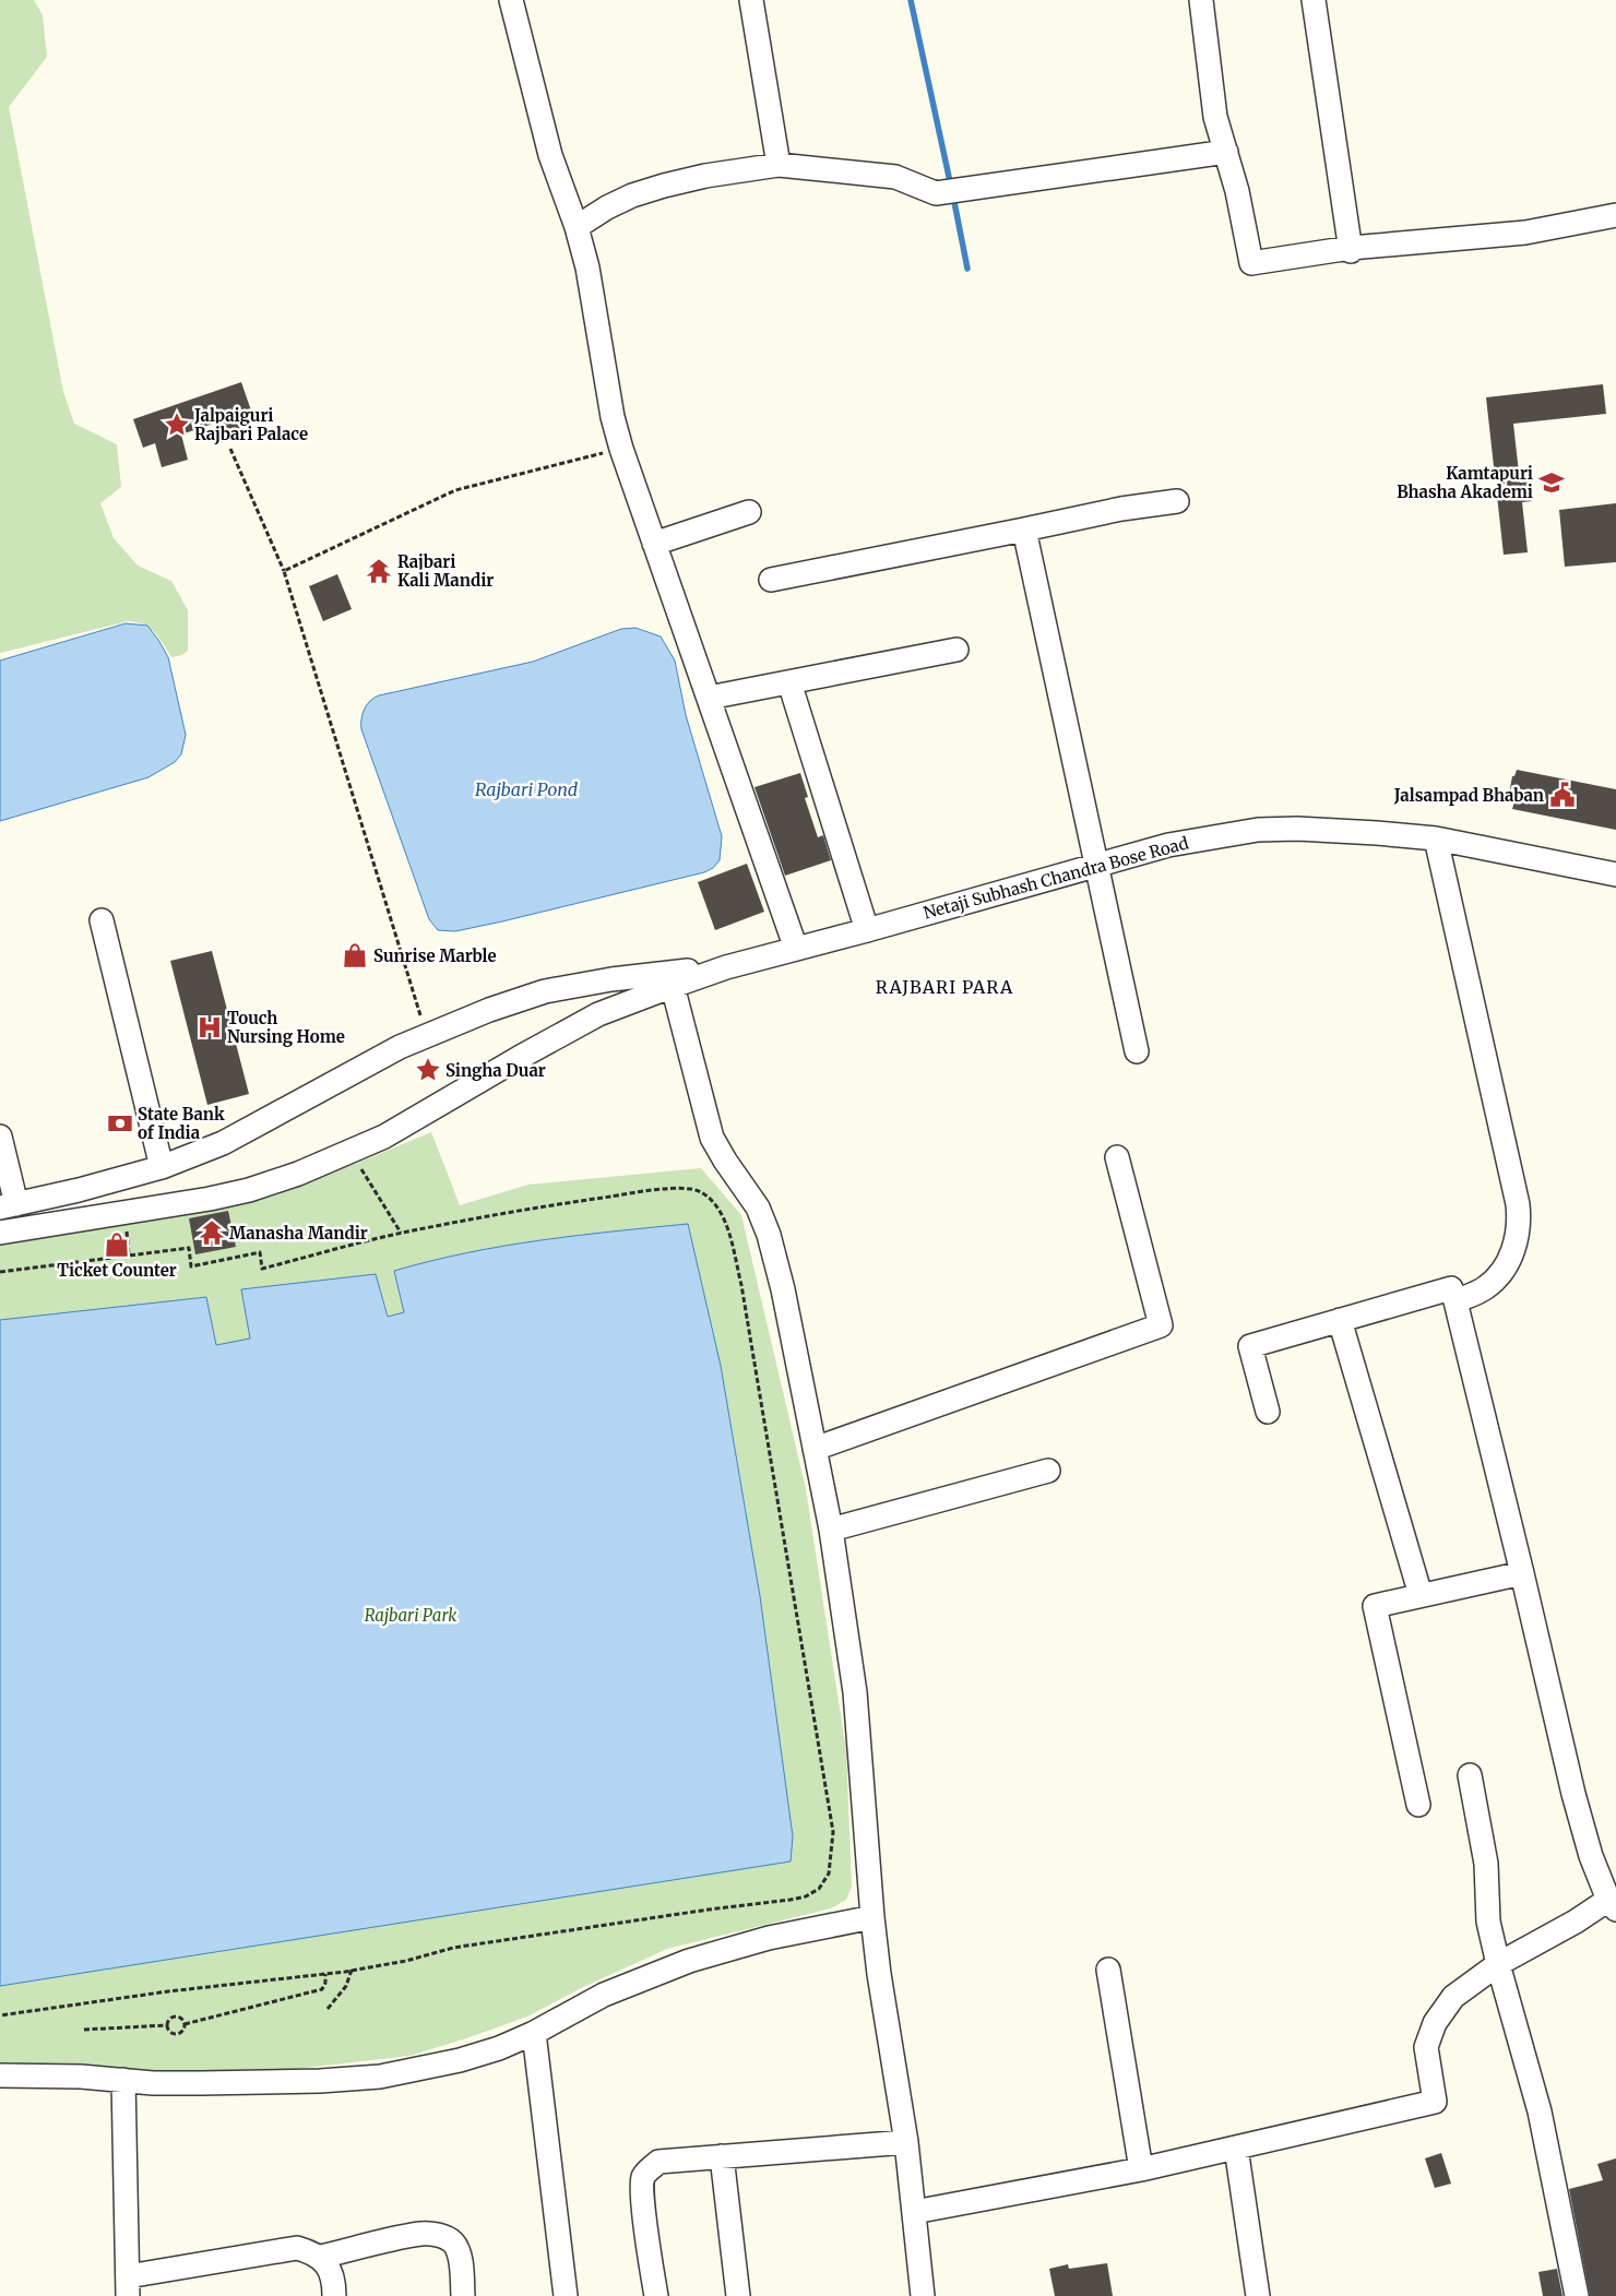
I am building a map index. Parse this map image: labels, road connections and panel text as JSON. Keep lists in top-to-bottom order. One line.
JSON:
{"streets":{"street":["Netaji Subhash Chandra Bose Road"]},"districts":["RAJBARI PARA"],"water":["Rajbari Pond"],"parks":["Rajbari Park"],"places":{"place":["Jalpaiguri Rajbari Palace","Singha Duar"],"school or university":["Kamtapuri Bhasha Akademi"],"temple":["Rajbari Kali Mandir","Manasha Mandir"],"public building":["Jalsampad Bhaban"],"shop":["Sunrise Marble","Ticket Counter"],"hospital":["Touch Nursing Home"],"bank":["State Bank of India"]}}
